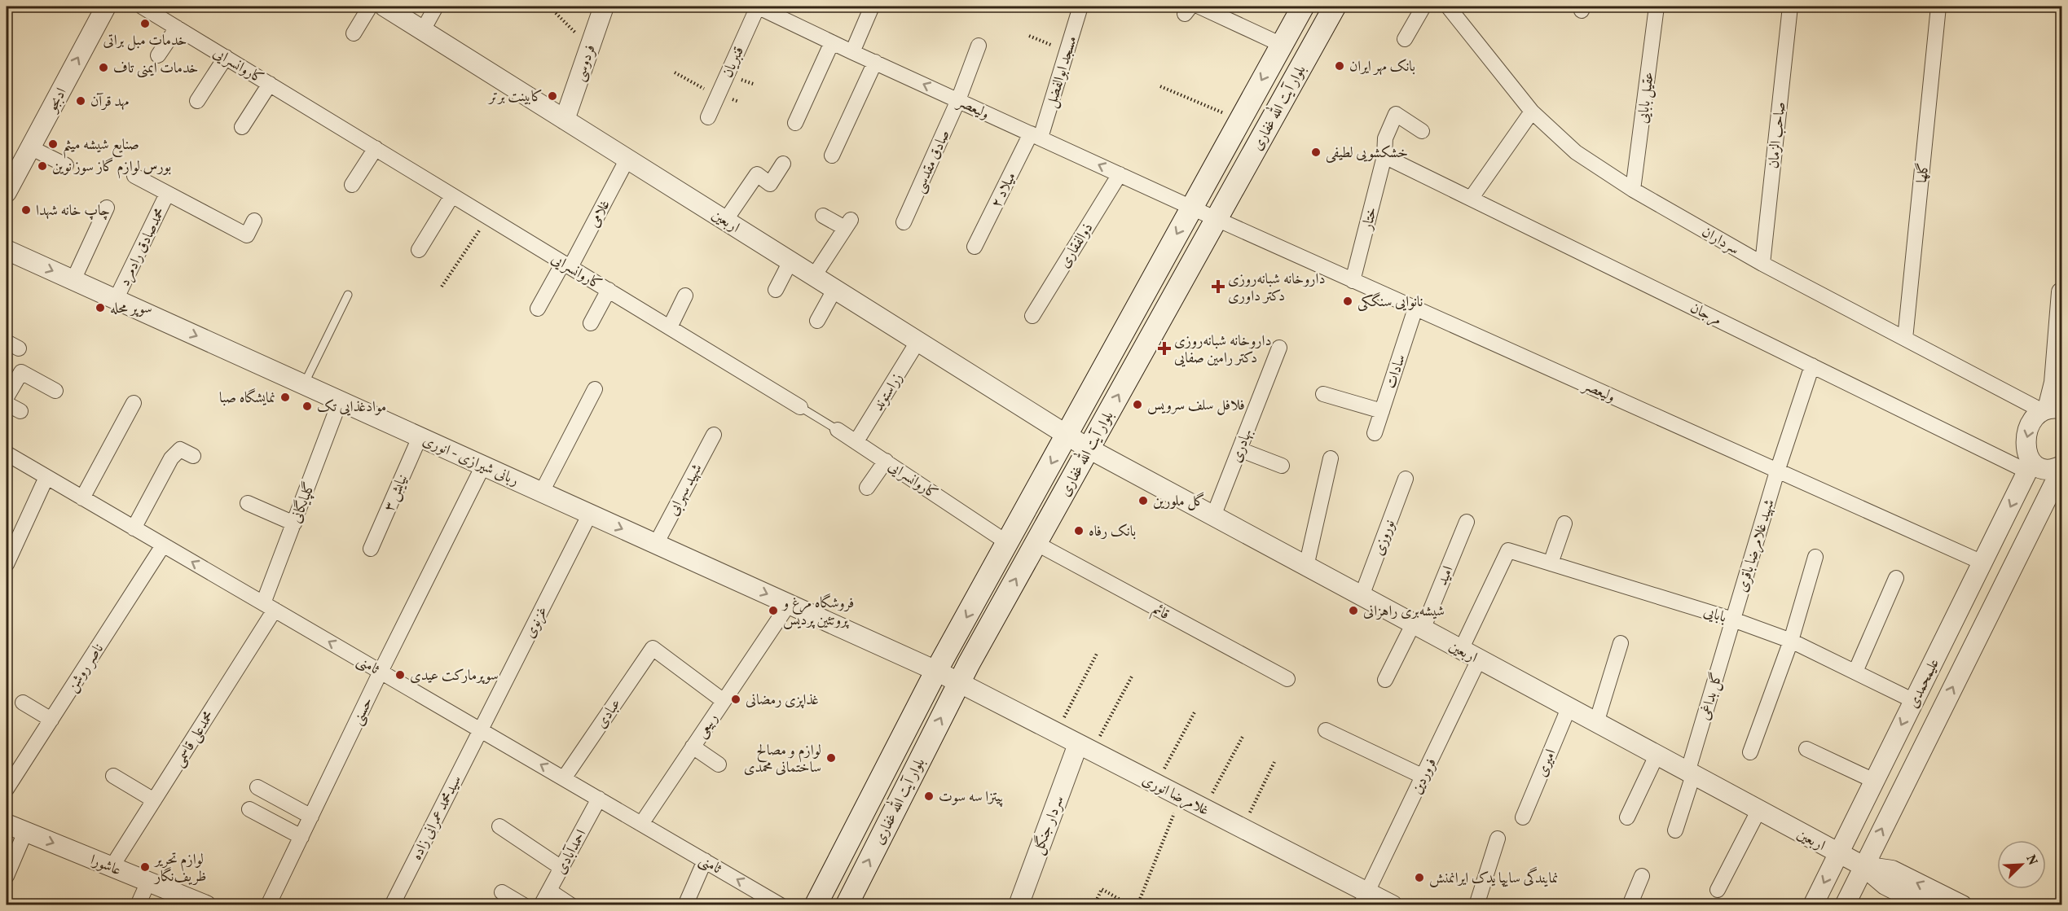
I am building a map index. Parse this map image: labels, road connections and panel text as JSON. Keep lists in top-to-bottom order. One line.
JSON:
{"streets":{"main road":["بلوار آیت الله غفاری"],"street":["قنبریان","فردوسی","کاروانسرایی","مسجد ابوالفضل","عقیل بابایی","ادبجو","ولیعصر","صاحب الزمان","صادق مقدسی","گلها","میلاد ۲","غلامی","ختار","اربعین","سرداران","ذوالفقاری","محمدصادق رادمرد","مرجان","سادات","زراستوند","بهادری","ربانی شیرازی - انوری","شهید سهرابی","نیایش ۳","گلپایگانی","نوروزی","شهید غلامرضا باقری","امید","قائم","بابایی","غزنوی","ثامنی","ناصر روشن","علیمحمدی","گل بداغی","حسنی","عبادی","ربیعی","محمدعلی قاسمی","امیری","فروردین","غلامرضا انوری","سیدمحمد عمرانی زاده","سردار جنگل","احمدآبادی","عاشورا"]},"crossings":[["قنبریان","ولیعصر"],["فردوسی","اربعین"],["کاروانسرایی","بلوار آیت الله غفاری"],["کاروانسرایی","غلامی"],["کاروانسرایی","زراستوند"],["مسجد ابوالفضل","ولیعصر"],["مسجد ابوالفضل","میلاد ۲"],["عقیل بابایی","سرداران"],["ولیعصر","بلوار آیت الله غفاری"],["ولیعصر","صادق مقدسی"],["ولیعصر","میلاد ۲"],["ولیعصر","ختار"],["ولیعصر","ذوالفقاری"],["ولیعصر","سادات"],["ولیعصر","شهید غلامرضا باقری"],["ولیعصر","علیمحمدی"],["بلوار آیت الله غفاری","اربعین"],["بلوار آیت الله غفاری","ربانی شیرازی - انوری"],["بلوار آیت الله غفاری","قائم"],["بلوار آیت الله غفاری","غلامرضا انوری"],["صاحب الزمان","سرداران"],["گلها","سرداران"],["غلامی","اربعین"],["ختار","مرجان"],["اربعین","زراستوند"],["اربعین","بهادری"],["اربعین","نوروزی"],["اربعین","امید"],["اربعین","بابایی"],["اربعین","علیمحمدی"],["اربعین","گل بداغی"],["اربعین","امیری"],["اربعین","فروردین"],["محمدصادق رادمرد","ربانی شیرازی - انوری"],["مرجان","شهید غلامرضا باقری"],["مرجان","علیمحمدی"],["ربانی شیرازی - انوری","شهید سهرابی"],["ربانی شیرازی - انوری","نیایش ۳"],["ربانی شیرازی - انوری","گلپایگانی"],["ربانی شیرازی - انوری","غزنوی"],["ربانی شیرازی - انوری","حسنی"],["ربانی شیرازی - انوری","ربیعی"],["ربانی شیرازی - انوری","غلامرضا انوری"],["گلپایگانی","ثامنی"],["گلپایگانی","محمدعلی قاسمی"],["شهید غلامرضا باقری","بابایی"],["شهید غلامرضا باقری","گل بداغی"],["بابایی","علیمحمدی"],["بابایی","گل بداغی"],["غزنوی","ثامنی"],["غزنوی","سیدمحمد عمرانی زاده"],["ثامنی","ناصر روشن"],["ثامنی","حسنی"],["ثامنی","عبادی"],["ثامنی","ربیعی"],["ثامنی","محمدعلی قاسمی"],["ثامنی","سیدمحمد عمرانی زاده"],["ثامنی","احمدآبادی"],["عبادی","ربیعی"],["محمدعلی قاسمی","عاشورا"],["فروردین","غلامرضا انوری"],["غلامرضا انوری","سردار جنگل"]],"one_way":["ربانی شیرازی - انوری","ثامنی"],"places":{"other":["خدمات مبل براتی","بانک مهر ایران","خدمات ایمنی تاف","کابینت برتر","مهد قرآن","صنایع شیشه میثم","خشکشویی لطیفی","بورس لوازم گاز سوز نوین","چاپ خانه شهدا","نانوایی سنگکی","سوپر محله","نمایشگاه صبا","فلافل سلف سرویس","موادغذایی تک","گل ملورین","بانک رفاه","فروشگاه مرغ و پروتئین پردیس","شیشه‌بری راهزانی","سوپرمارکت عیدی","غذاپزی رمضانی","لوازم و مصالح ساختمانی محمدی","پیتزا سه سوت","لوازم تحریر ظریف‌نگار","نمایندگی سایپا یدک ایرانمنش"],"health":["داروخانه شبانه‌روزی دکتر داوری","داروخانه شبانه‌روزی دکتر رامین صفایی"]},"north":"top right"}
